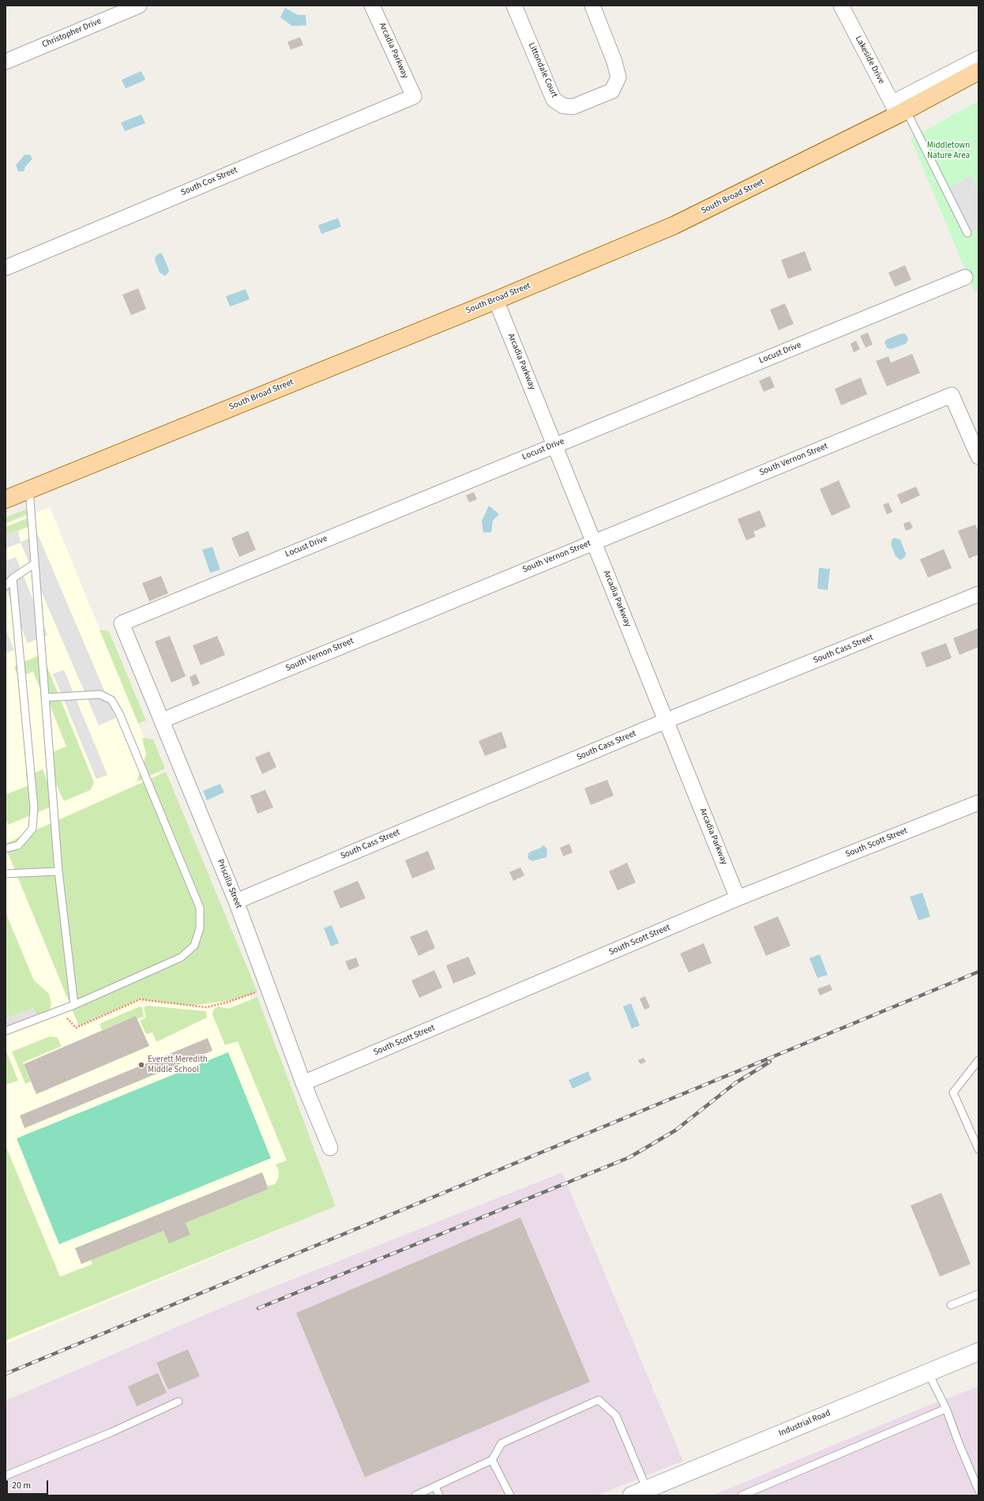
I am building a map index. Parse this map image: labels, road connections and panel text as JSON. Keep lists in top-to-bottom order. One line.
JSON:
{"streets":{"main road":["South Broad Street"],"street":["Christopher Drive","Arcadia Parkway","Lakeside Drive","Littondale Court","South Cox Street","Locust Drive","South Vernon Street","South Cass Street","South Scott Street","Priscilla Street","Industrial Road"]},"crossings":[["Arcadia Parkway","South Cox Street"],["Arcadia Parkway","South Broad Street"],["Arcadia Parkway","Locust Drive"],["Arcadia Parkway","South Vernon Street"],["Arcadia Parkway","South Cass Street"],["Arcadia Parkway","South Scott Street"],["Lakeside Drive","South Broad Street"],["Locust Drive","Priscilla Street"],["South Vernon Street","Priscilla Street"],["South Cass Street","Priscilla Street"],["South Scott Street","Priscilla Street"]],"parks":["Middletown Nature Area"],"places":["Everett Meredith Middle School"],"scale_bar":"20 m"}
